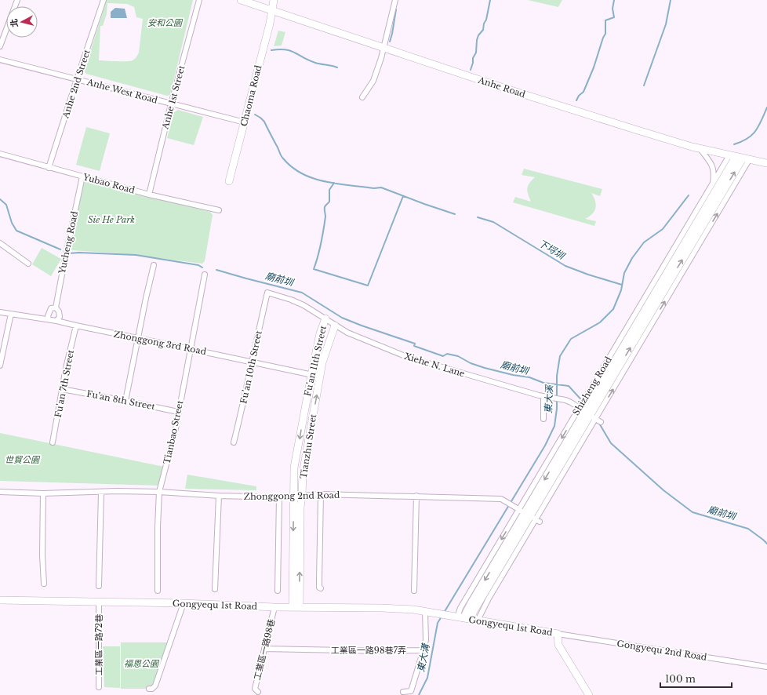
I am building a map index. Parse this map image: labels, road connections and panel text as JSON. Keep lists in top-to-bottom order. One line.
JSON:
{"streets":{"street":["Anhe 2nd Street","Anhe Road","Anhe West Road","Chaoma Road","Anhe 1st Street","Yubao Road","Yucheng Road","Zhonggong 3rd Road","Fu’an 11th Street","Xiehe N. Lane","Fu’an 10th Street","Fu’an 7th Street","Shizheng Road","Fu’an 8th Street","Tianbao Street","Tianzhu Street","Zhonggong 2nd Road","Gongyequ 1st Road","工業區一路72巷","工業區一路98巷","工業區一路98巷7弄","Gongyequ 2nd Road"]},"crossings":[["Anhe 2nd Street","Anhe West Road"],["Anhe 2nd Street","Yubao Road"],["Anhe Road","Chaoma Road"],["Anhe Road","Shizheng Road"],["Anhe West Road","Chaoma Road"],["Anhe West Road","Anhe 1st Street"],["Anhe 1st Street","Yubao Road"],["Yubao Road","Yucheng Road"],["Yucheng Road","Zhonggong 3rd Road"],["Zhonggong 3rd Road","Fu’an 11th Street"],["Zhonggong 3rd Road","Fu’an 10th Street"],["Zhonggong 3rd Road","Fu’an 7th Street"],["Zhonggong 3rd Road","Tianbao Street"],["Zhonggong 3rd Road","Tianzhu Street"],["Fu’an 11th Street","Xiehe N. Lane"],["Fu’an 11th Street","Zhonggong 2nd Road"],["Xiehe N. Lane","Fu’an 10th Street"],["Xiehe N. Lane","Shizheng Road"],["Xiehe N. Lane","Tianzhu Street"],["Fu’an 7th Street","Fu’an 8th Street"],["Shizheng Road","Zhonggong 2nd Road"],["Shizheng Road","Gongyequ 1st Road"],["Fu’an 8th Street","Tianbao Street"],["Tianbao Street","Zhonggong 2nd Road"],["Tianzhu Street","Zhonggong 2nd Road"],["Tianzhu Street","Gongyequ 1st Road"],["Gongyequ 1st Road","工業區一路72巷"],["Gongyequ 1st Road","工業區一路98巷"],["Gongyequ 1st Road","Gongyequ 2nd Road"],["工業區一路98巷","工業區一路98巷7弄"]],"one_way":["Fu’an 11th Street"],"water":["下埒圳","廟前圳","東大溪","東大溝"],"parks":["安和公園","Sie He Park","世貿公園","福恩公園"],"scale_bar":"100 m","north":"left"}
